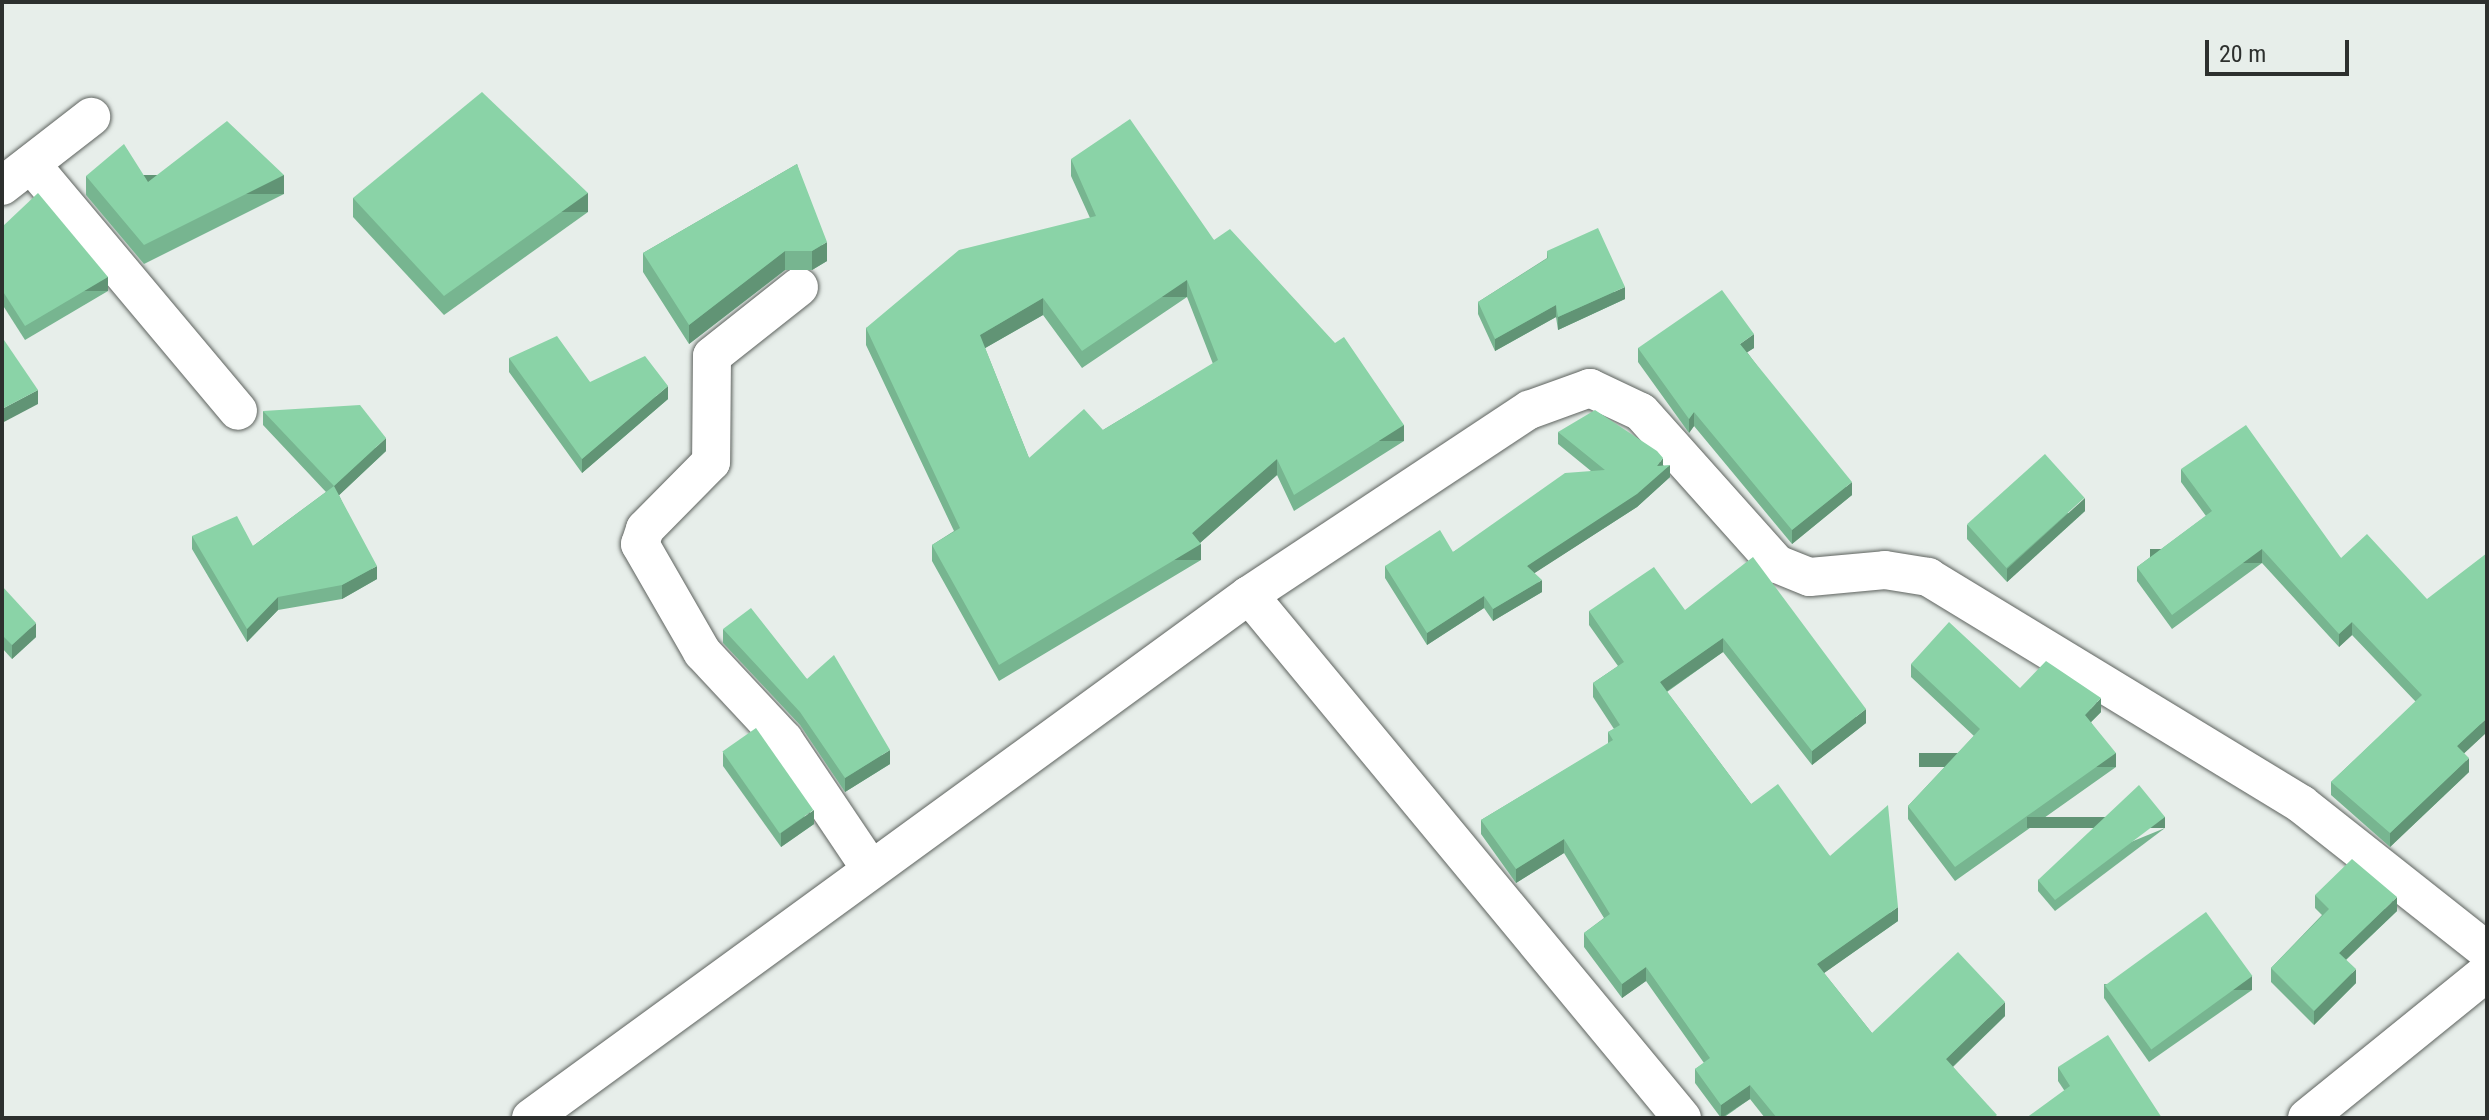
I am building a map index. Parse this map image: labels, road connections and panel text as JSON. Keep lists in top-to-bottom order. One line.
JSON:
{"scale_bar":"20 m"}
